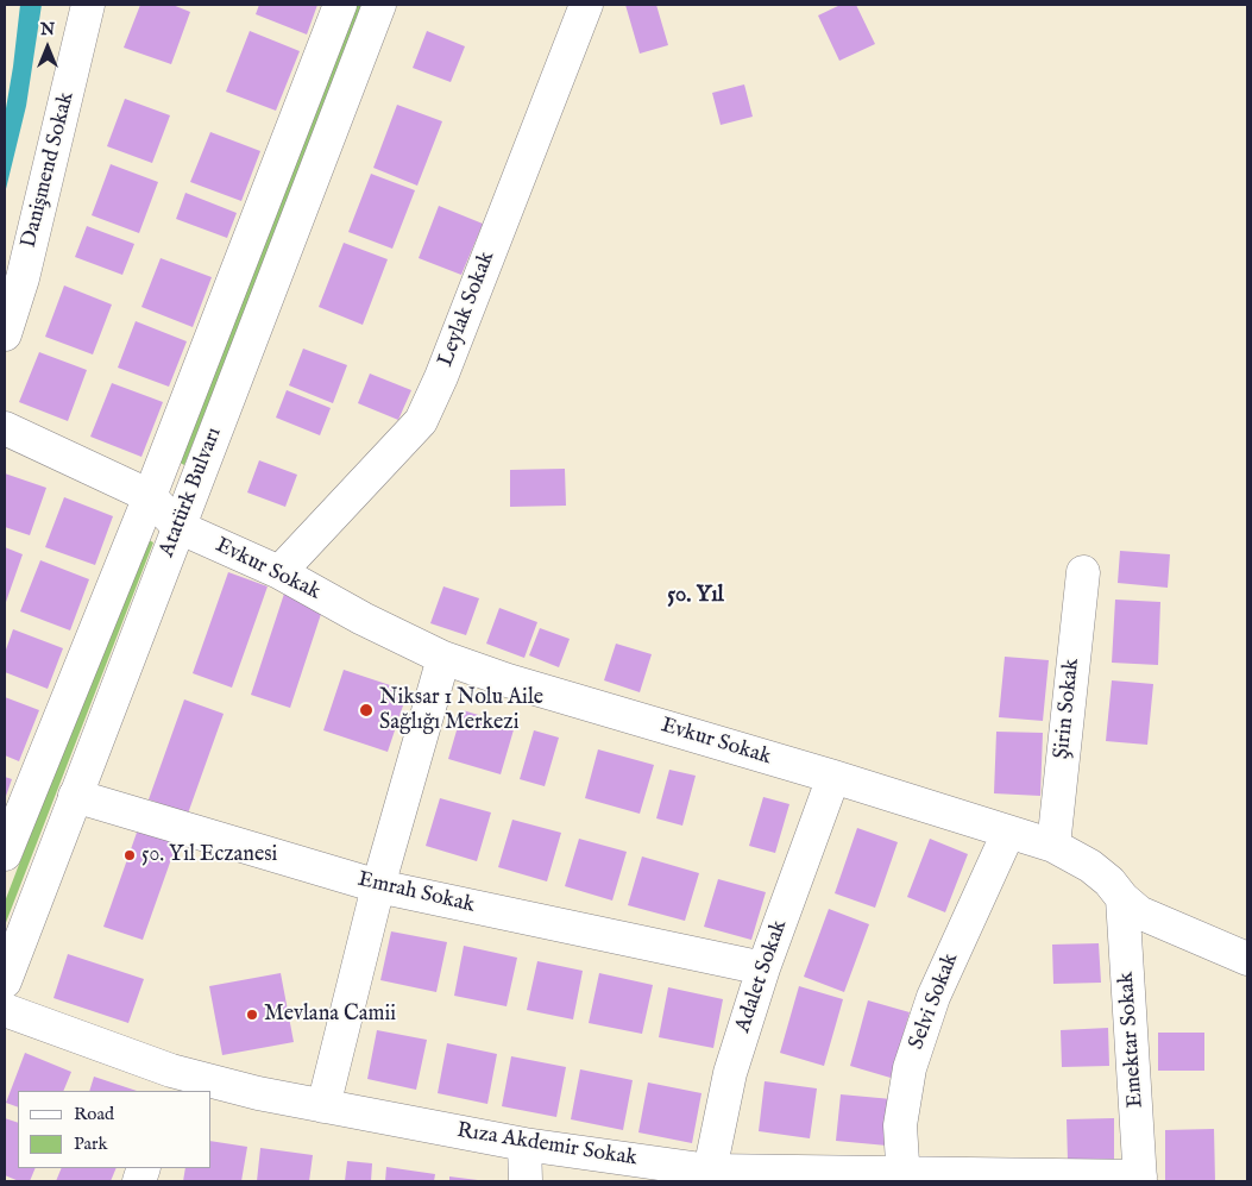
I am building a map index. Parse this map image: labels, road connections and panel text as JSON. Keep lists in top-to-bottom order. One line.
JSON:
{"streets":{"street":["Danişmend Sokak","Leylak Sokak","Atatürk Bulvarı","Evkur Sokak","Şirin Sokak","Emrah Sokak","Adalet Sokak","Selvi Sokak","Emektar Sokak","Rıza Akdemir Sokak"]},"crossings":[["Leylak Sokak","Evkur Sokak"],["Atatürk Bulvarı","Evkur Sokak"],["Atatürk Bulvarı","Emrah Sokak"],["Evkur Sokak","Şirin Sokak"],["Evkur Sokak","Adalet Sokak"],["Evkur Sokak","Selvi Sokak"],["Evkur Sokak","Emektar Sokak"],["Emrah Sokak","Adalet Sokak"],["Adalet Sokak","Rıza Akdemir Sokak"],["Selvi Sokak","Rıza Akdemir Sokak"],["Emektar Sokak","Rıza Akdemir Sokak"]],"districts":["50. Yıl"],"places":["Niksar 1 Nolu Aile Sağlığı Merkezi","50. Yıl Eczanesi","Mevlana Camii"],"legend":["Road","Park"],"north":"top"}
